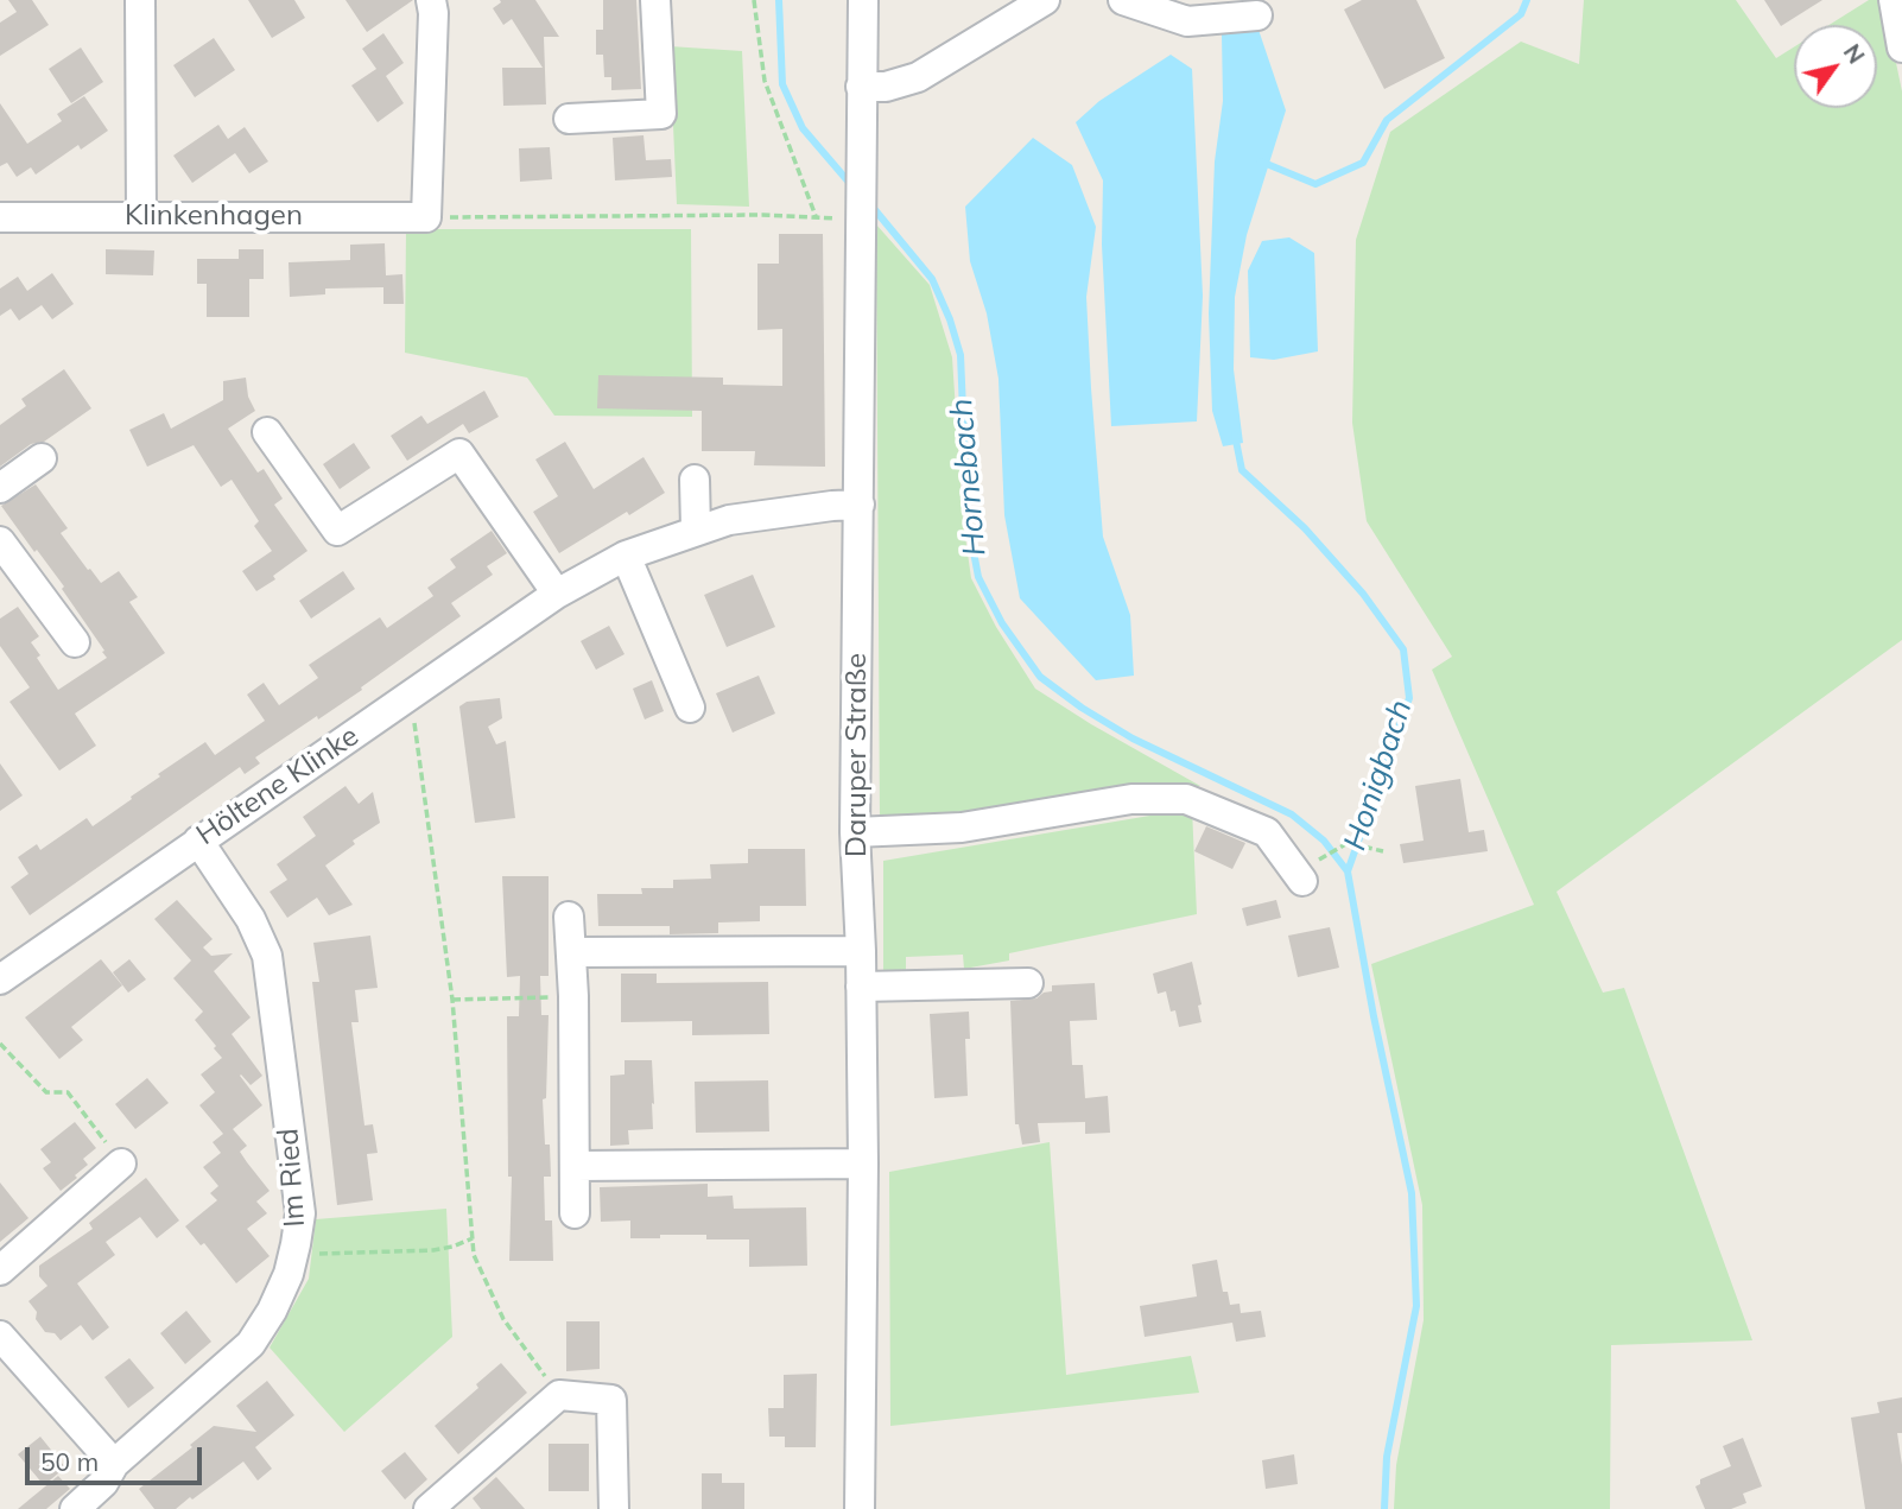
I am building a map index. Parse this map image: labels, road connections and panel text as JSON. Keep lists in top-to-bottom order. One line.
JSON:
{"streets":{"street":["Klinkenhagen","Daruper Straße","Höltene Klinke","Im Ried"]},"crossings":[["Daruper Straße","Höltene Klinke"],["Höltene Klinke","Im Ried"]],"water":["Hornebach","Honigbach"],"scale_bar":"50 m","north":"top right"}
